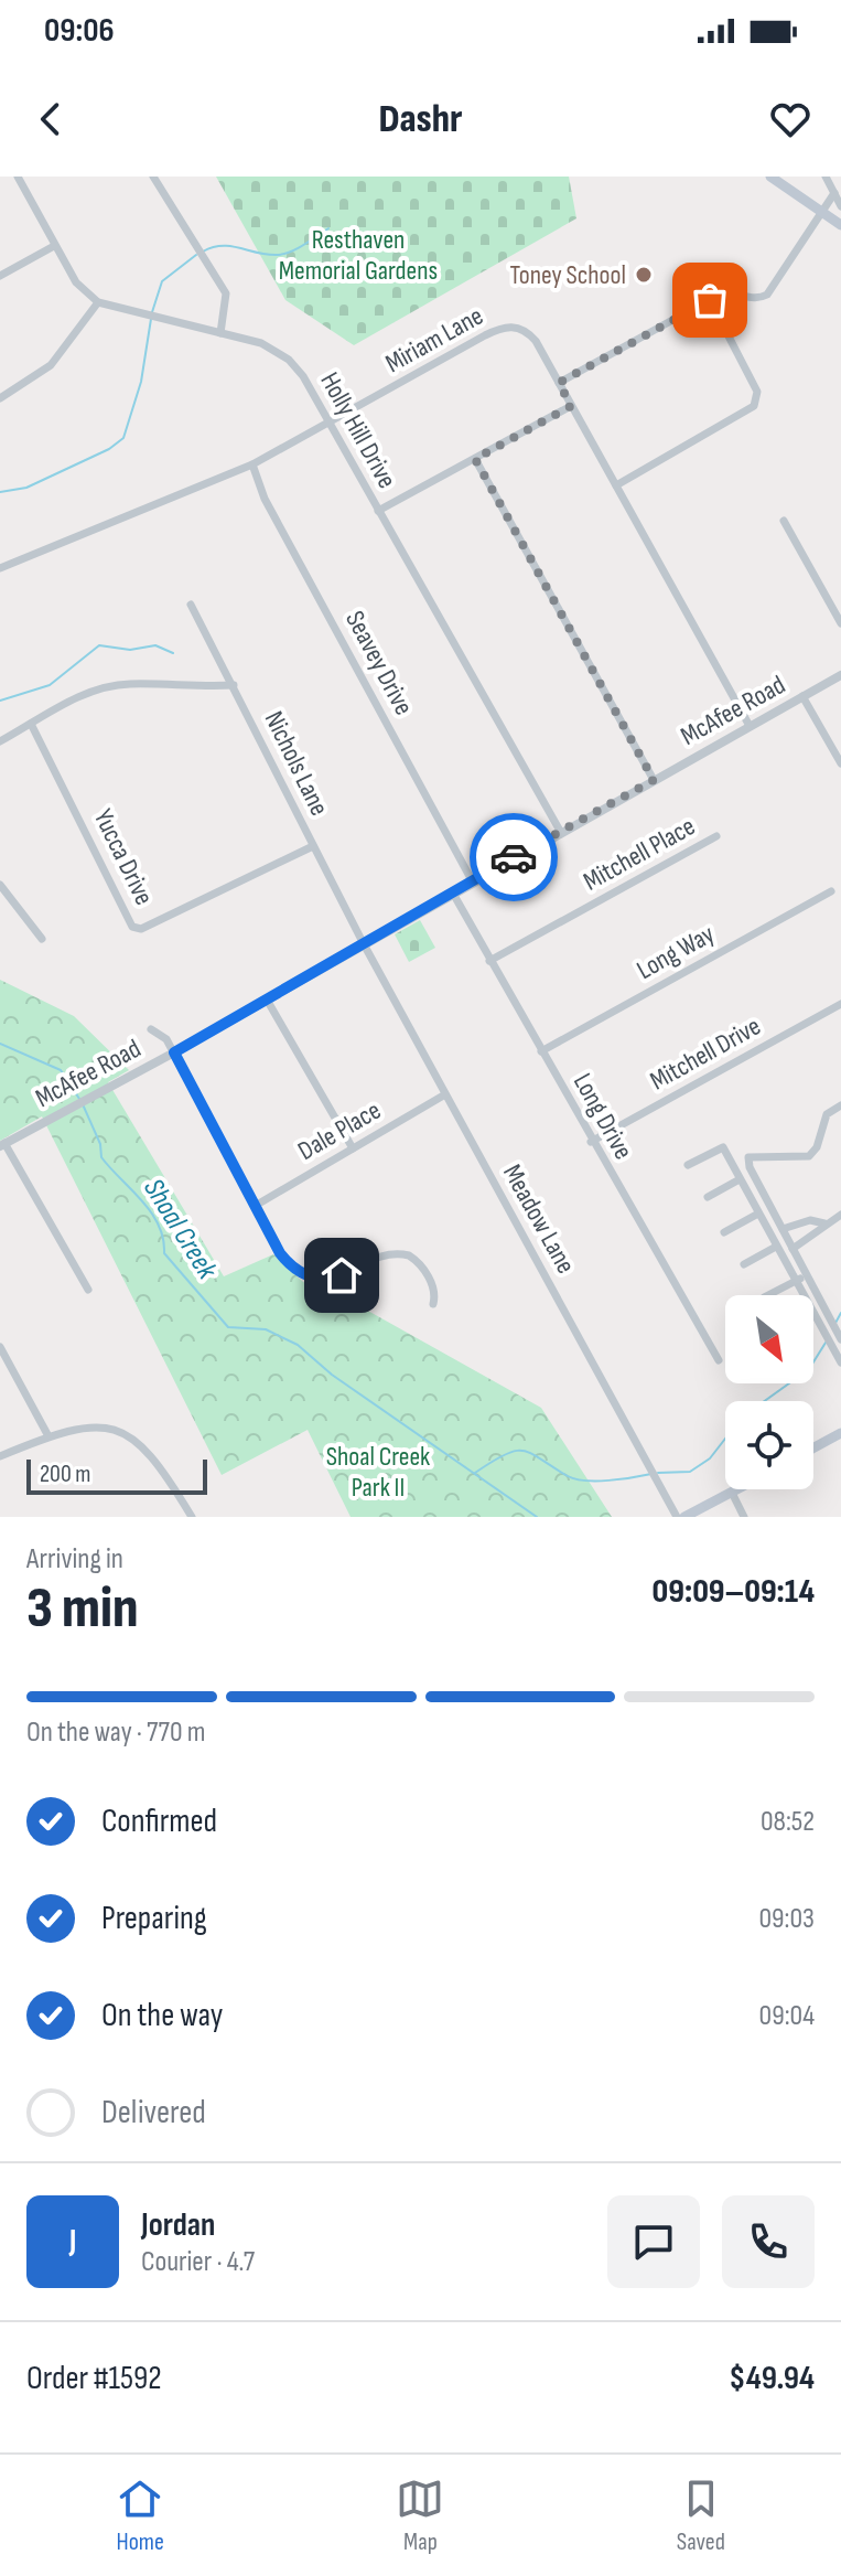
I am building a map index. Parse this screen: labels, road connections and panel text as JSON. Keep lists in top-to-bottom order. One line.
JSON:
{"streets":{"street":["Miriam Lane","Holly Hill Drive","Seavey Drive","McAfee Road","Nichols Lane","Mitchell Place","Yucca Drive","Long Way","Mitchell Drive","Long Drive","Dale Place","Meadow Lane"]},"crossings":[["Miriam Lane","Holly Hill Drive"],["Miriam Lane","Seavey Drive"],["Miriam Lane","McAfee Road"],["Holly Hill Drive","McAfee Road"],["Seavey Drive","McAfee Road"],["McAfee Road","Nichols Lane"],["McAfee Road","Long Drive"],["McAfee Road","Meadow Lane"],["Nichols Lane","Yucca Drive"],["Nichols Lane","Meadow Lane"],["Mitchell Place","Long Drive"],["Long Way","Long Drive"],["Mitchell Drive","Long Drive"],["Dale Place","Meadow Lane"]],"water":["Shoal Creek"],"parks":["Resthaven Memorial Gardens","Shoal Creek Park II"],"places":["Toney School"],"scale_bar":"200 m","north":"bottom right","page":{"status":"09:06","header":"Dashr","scale":"200 m","heading":["3 min","Arriving in","09:09–09:14"],"panel":["Jordan","Courier · 4.7","Order #1592","$49.94"],"bar":"On the way · 770 m","list":[["Confirmed","08:52"],["Preparing","09:03"],["On the way","09:04"],"Delivered"],"round":"J","tabs":["Home","Map","Saved"]}}
